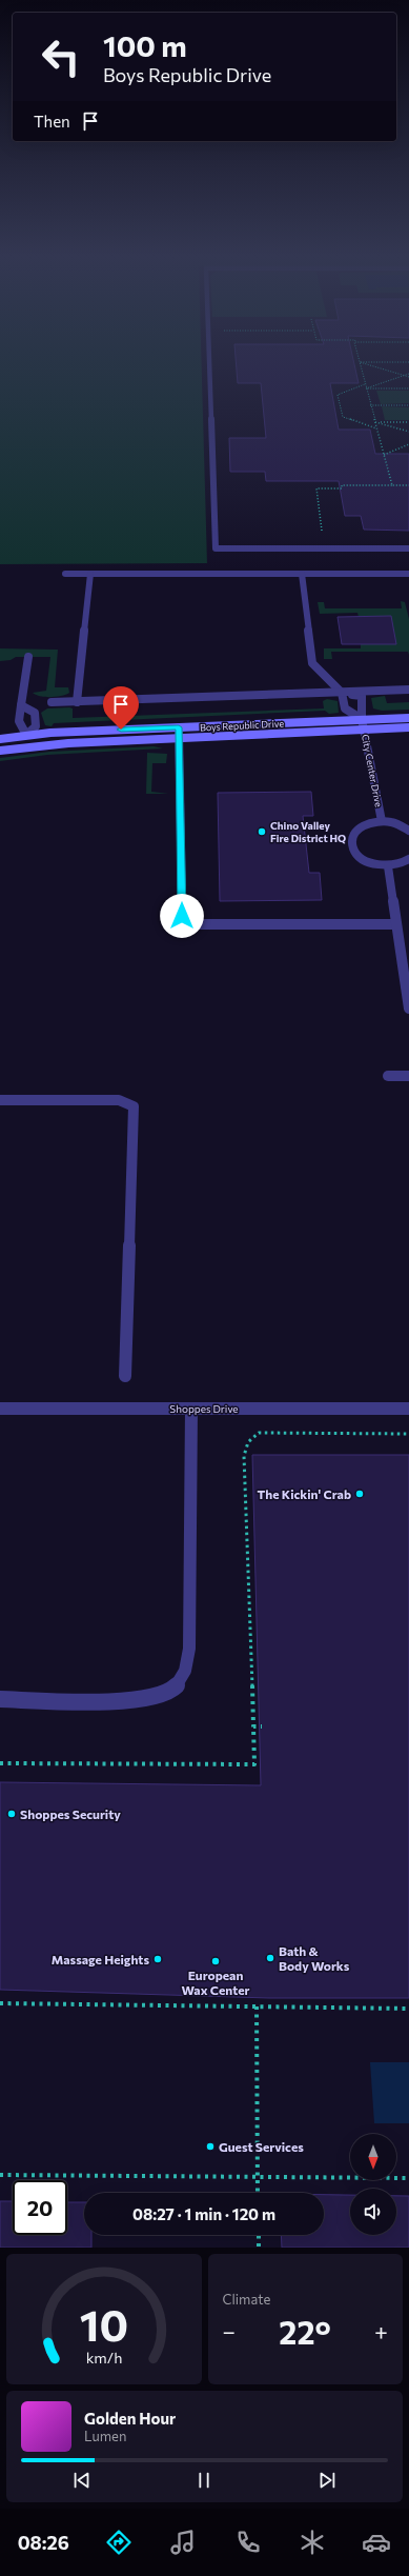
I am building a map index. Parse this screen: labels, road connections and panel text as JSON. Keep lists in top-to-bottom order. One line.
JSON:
{"streets":{"main road":["Boys Republic Drive"],"street":["City Center Drive","Shoppes Drive"]},"crossings":[["Boys Republic Drive","City Center Drive"]],"places":["Chino Valley Fire District HQ","The Kickin' Crab","Shoppes Security","Bath & Body Works","Massage Heights","European Wax Center","Guest Services"],"north":"bottom","page":{"turn":["100 m","Boys Republic Drive"],"then":"Then","limit":"20","trip":"08:27 · 1 min · 120 m","tile":"Climate","heat":["−","22°","+"],"song":["Golden Hour","Lumen"],"tabs":"08:26","gauge":["10","km/h"]}}
